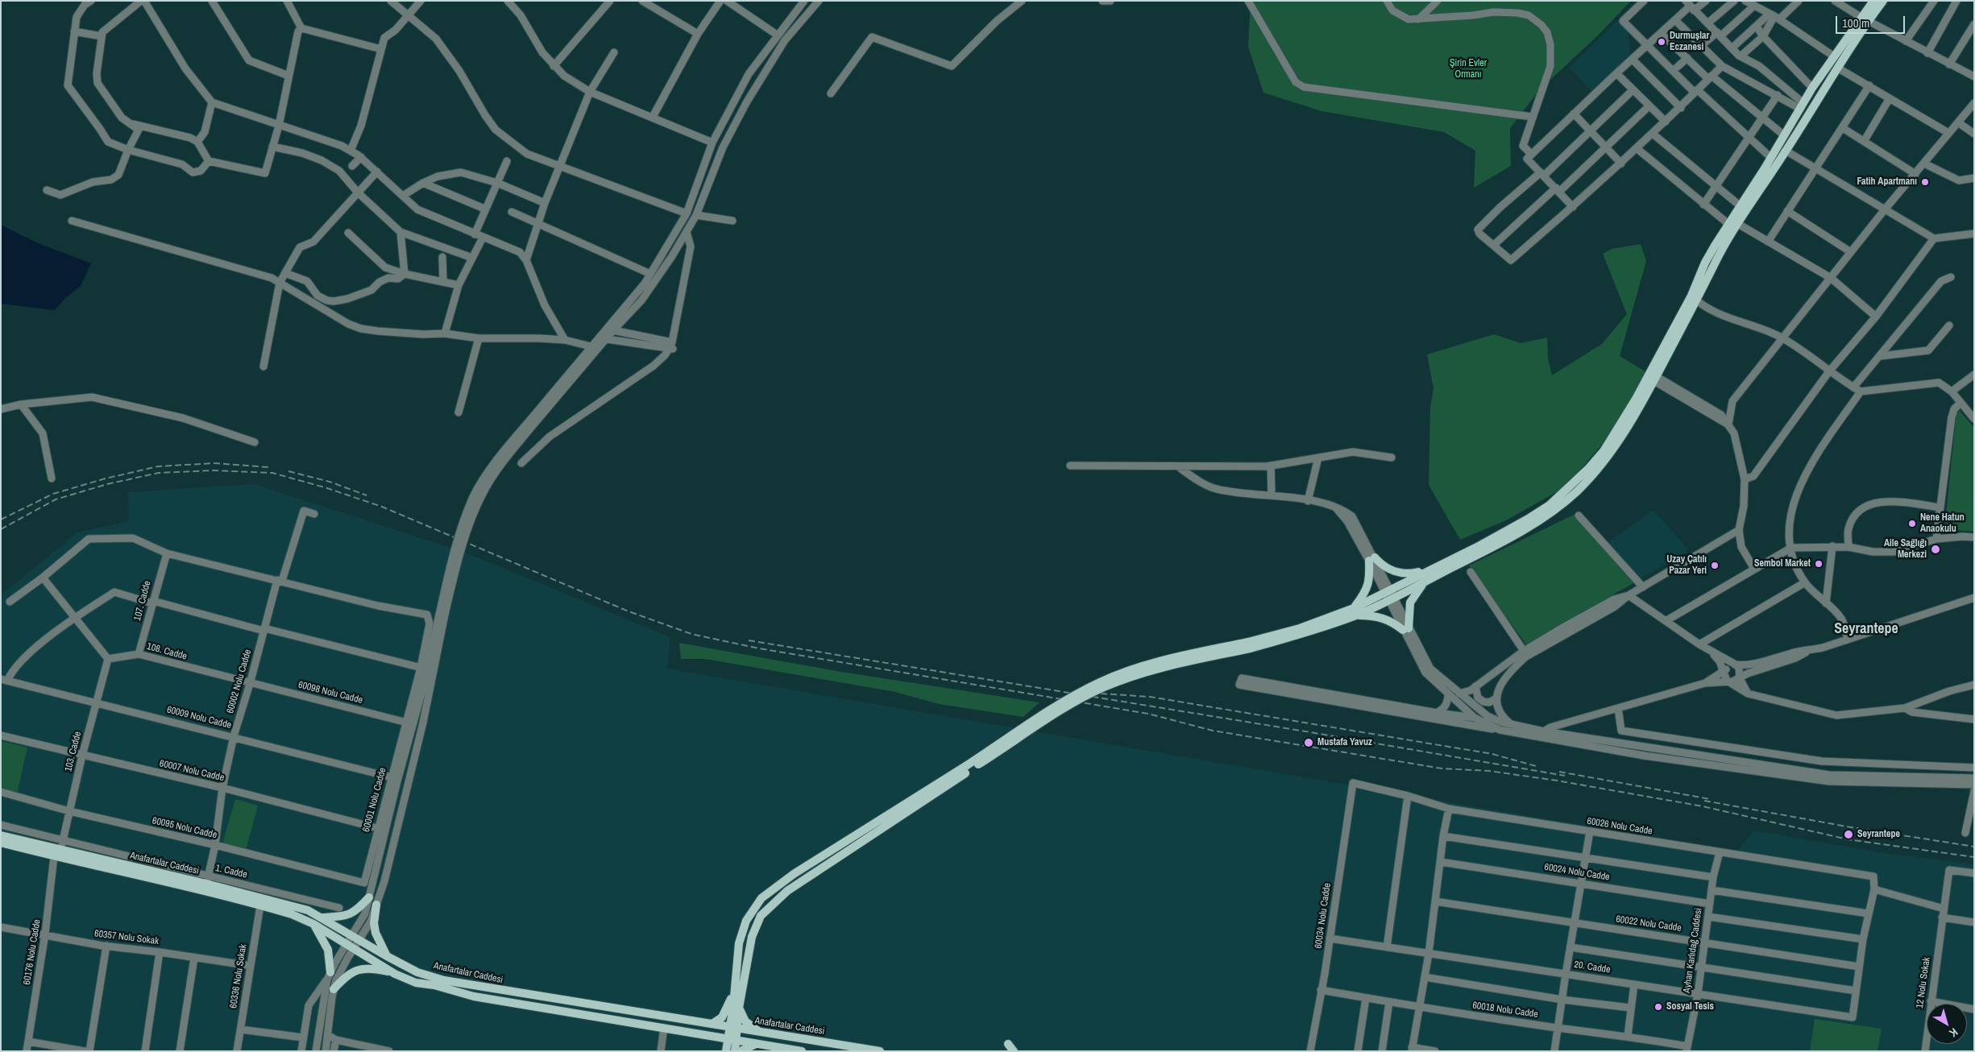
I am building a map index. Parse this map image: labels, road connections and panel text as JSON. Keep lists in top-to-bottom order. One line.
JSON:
{"streets":{"main road":["Anafartalar Caddesi"],"street":["107. Cadde","108. Cadde","60002 Nolu Cadde","60098 Nolu Cadde","60009 Nolu Cadde","103. Cadde","60007 Nolu Cadde","60001 Nolu Cadde","60026 Nolu Cadde","60095 Nolu Cadde","1. Cadde","60024 Nolu Cadde","60034 Nolu Cadde","60022 Nolu Cadde","60357 Nolu Sokak","Ayhan Karlıdağ Caddesi","60176 Nolu Cadde","20. Cadde","60336 Nolu Sokak","12 Nolu Sokak","60018 Nolu Cadde"]},"crossings":[["107. Cadde","108. Cadde"],["108. Cadde","60002 Nolu Cadde"],["108. Cadde","60098 Nolu Cadde"],["108. Cadde","103. Cadde"],["60002 Nolu Cadde","60098 Nolu Cadde"],["60002 Nolu Cadde","60009 Nolu Cadde"],["60002 Nolu Cadde","60007 Nolu Cadde"],["60002 Nolu Cadde","60095 Nolu Cadde"],["60002 Nolu Cadde","Anafartalar Caddesi"],["60002 Nolu Cadde","1. Cadde"],["60098 Nolu Cadde","60001 Nolu Cadde"],["60009 Nolu Cadde","103. Cadde"],["60009 Nolu Cadde","60001 Nolu Cadde"],["103. Cadde","60007 Nolu Cadde"],["103. Cadde","60095 Nolu Cadde"],["103. Cadde","Anafartalar Caddesi"],["103. Cadde","1. Cadde"],["103. Cadde","60176 Nolu Cadde"],["60007 Nolu Cadde","60001 Nolu Cadde"],["60001 Nolu Cadde","60095 Nolu Cadde"],["60026 Nolu Cadde","60034 Nolu Cadde"],["60026 Nolu Cadde","Ayhan Karlıdağ Caddesi"],["Anafartalar Caddesi","1. Cadde"],["Anafartalar Caddesi","60176 Nolu Cadde"],["Anafartalar Caddesi","60336 Nolu Sokak"],["60024 Nolu Cadde","Ayhan Karlıdağ Caddesi"],["60034 Nolu Cadde","20. Cadde"],["60034 Nolu Cadde","60018 Nolu Cadde"],["60022 Nolu Cadde","Ayhan Karlıdağ Caddesi"],["60357 Nolu Sokak","60176 Nolu Cadde"],["60357 Nolu Sokak","60336 Nolu Sokak"],["Ayhan Karlıdağ Caddesi","20. Cadde"],["Ayhan Karlıdağ Caddesi","60018 Nolu Cadde"]],"districts":["Seyrantepe"],"parks":["Şirin Evler Ormanı"],"places":["Durmuşlar Eczanesi","Fatih Apartmanı","Nene Hatun Anaokulu","Aile Sağlığı Merkezi","Sembol Market","Uzay Çatılı Pazar Yeri","Mustafa Yavuz","Seyrantepe","Sosyal Tesis"],"scale_bar":"100 m","north":"bottom right"}
